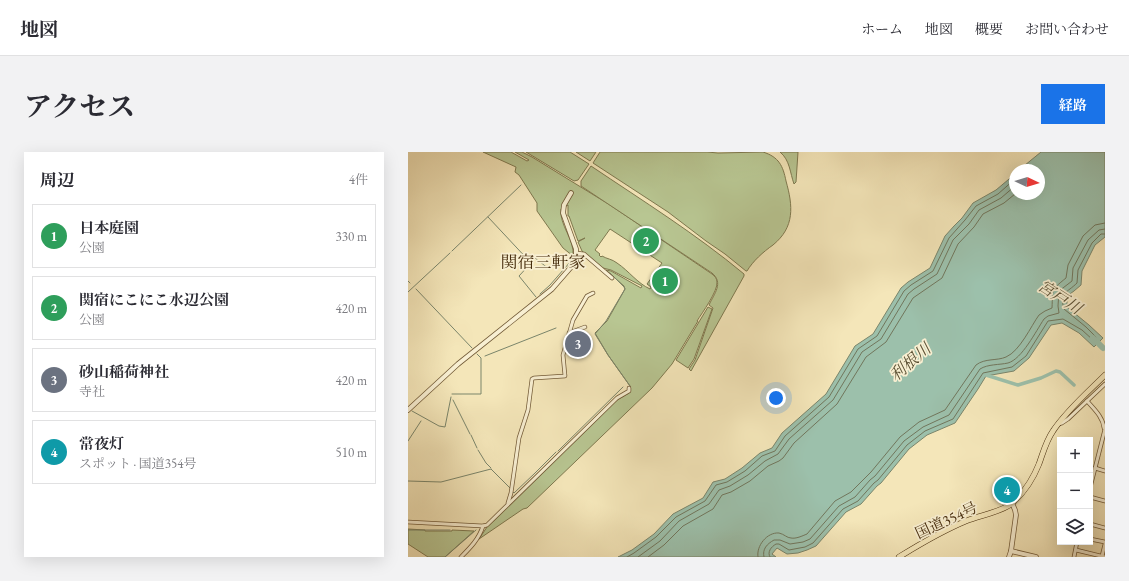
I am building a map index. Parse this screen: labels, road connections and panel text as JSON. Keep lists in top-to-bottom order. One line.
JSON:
{"streets":{"highway":["国道354号"]},"districts":["関宿三軒家"],"water":["宮戸川","利根川"],"north":"right","page":{"header":"地図","nav":["ホーム","地図","概要","お問い合わせ"],"title":"アクセス","buttons":"経路","heading":["周辺","4件"],"list":[{"mark":"1","name":"日本庭園","note":"公園","value":"330 m"},{"mark":"2","name":"関宿にこにこ水辺公園","note":"公園","value":"420 m"},{"mark":"3","name":"砂山稲荷神社","note":"寺社","value":"420 m"},{"mark":"4","name":"常夜灯","note":"スポット · 国道354号","value":"510 m"}],"pins":["2","1","3","4"],"map_buttons":["+","−"]}}
